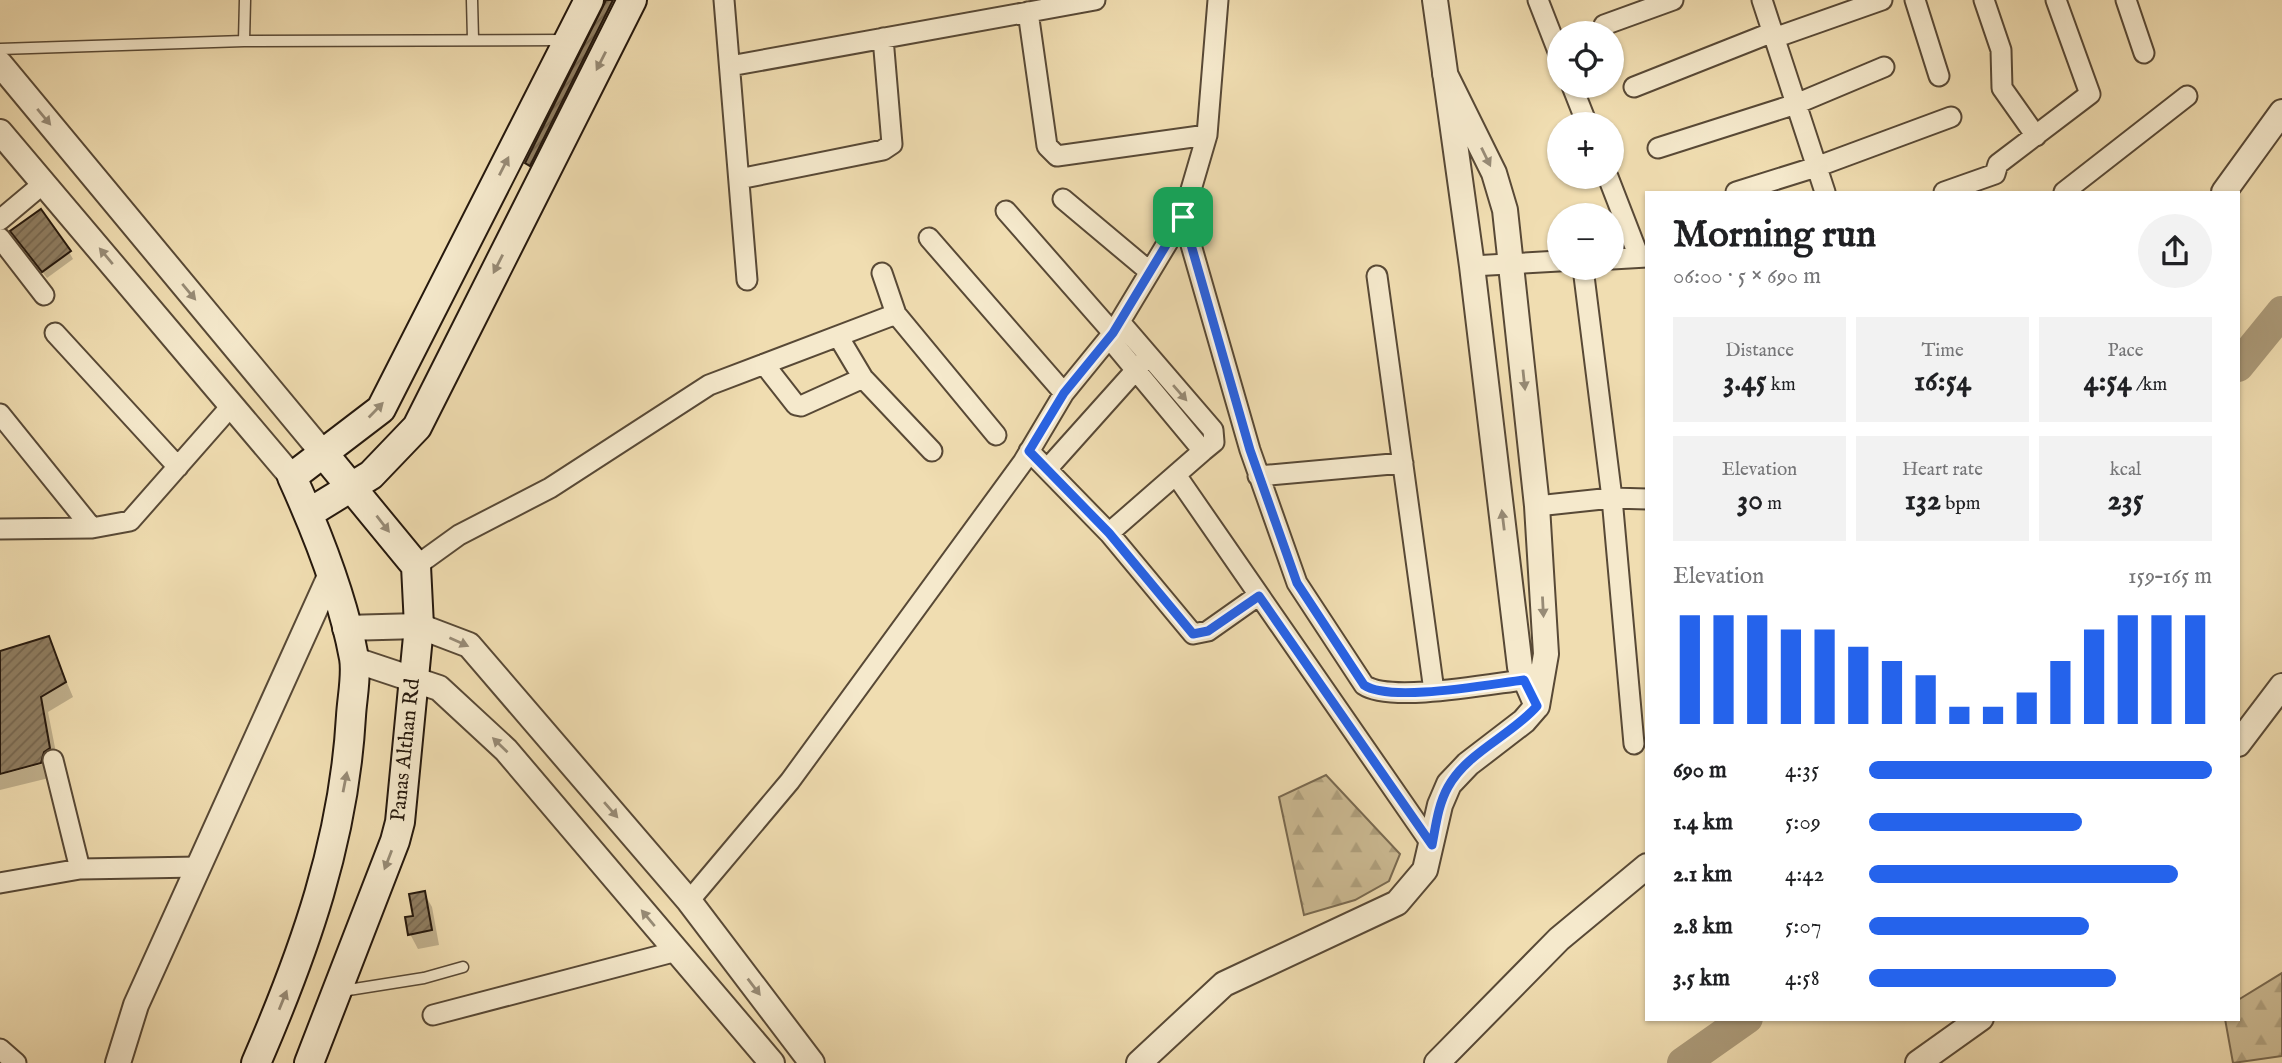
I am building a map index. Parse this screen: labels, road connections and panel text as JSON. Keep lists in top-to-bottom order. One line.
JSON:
{"streets":{"main road":["Panas Althan Rd"]},"page":{"map_buttons":["+","−"],"heading":["Morning run","06:00 · 5 × 690 m"],"stats":[["Distance","3.45 km"],["Time","16:54"],["Pace","4:54 /km"],["Elevation","30 m"],["Heart rate","132 bpm"],["kcal","235"]],"chart":["Elevation","159–165 m"],"list":[{"name":"690 m","note":"4:35"},{"name":"1.4 km","note":"5:09"},{"name":"2.1 km","note":"4:42"},{"name":"2.8 km","note":"5:07"},{"name":"3.5 km","note":"4:58"}]}}
